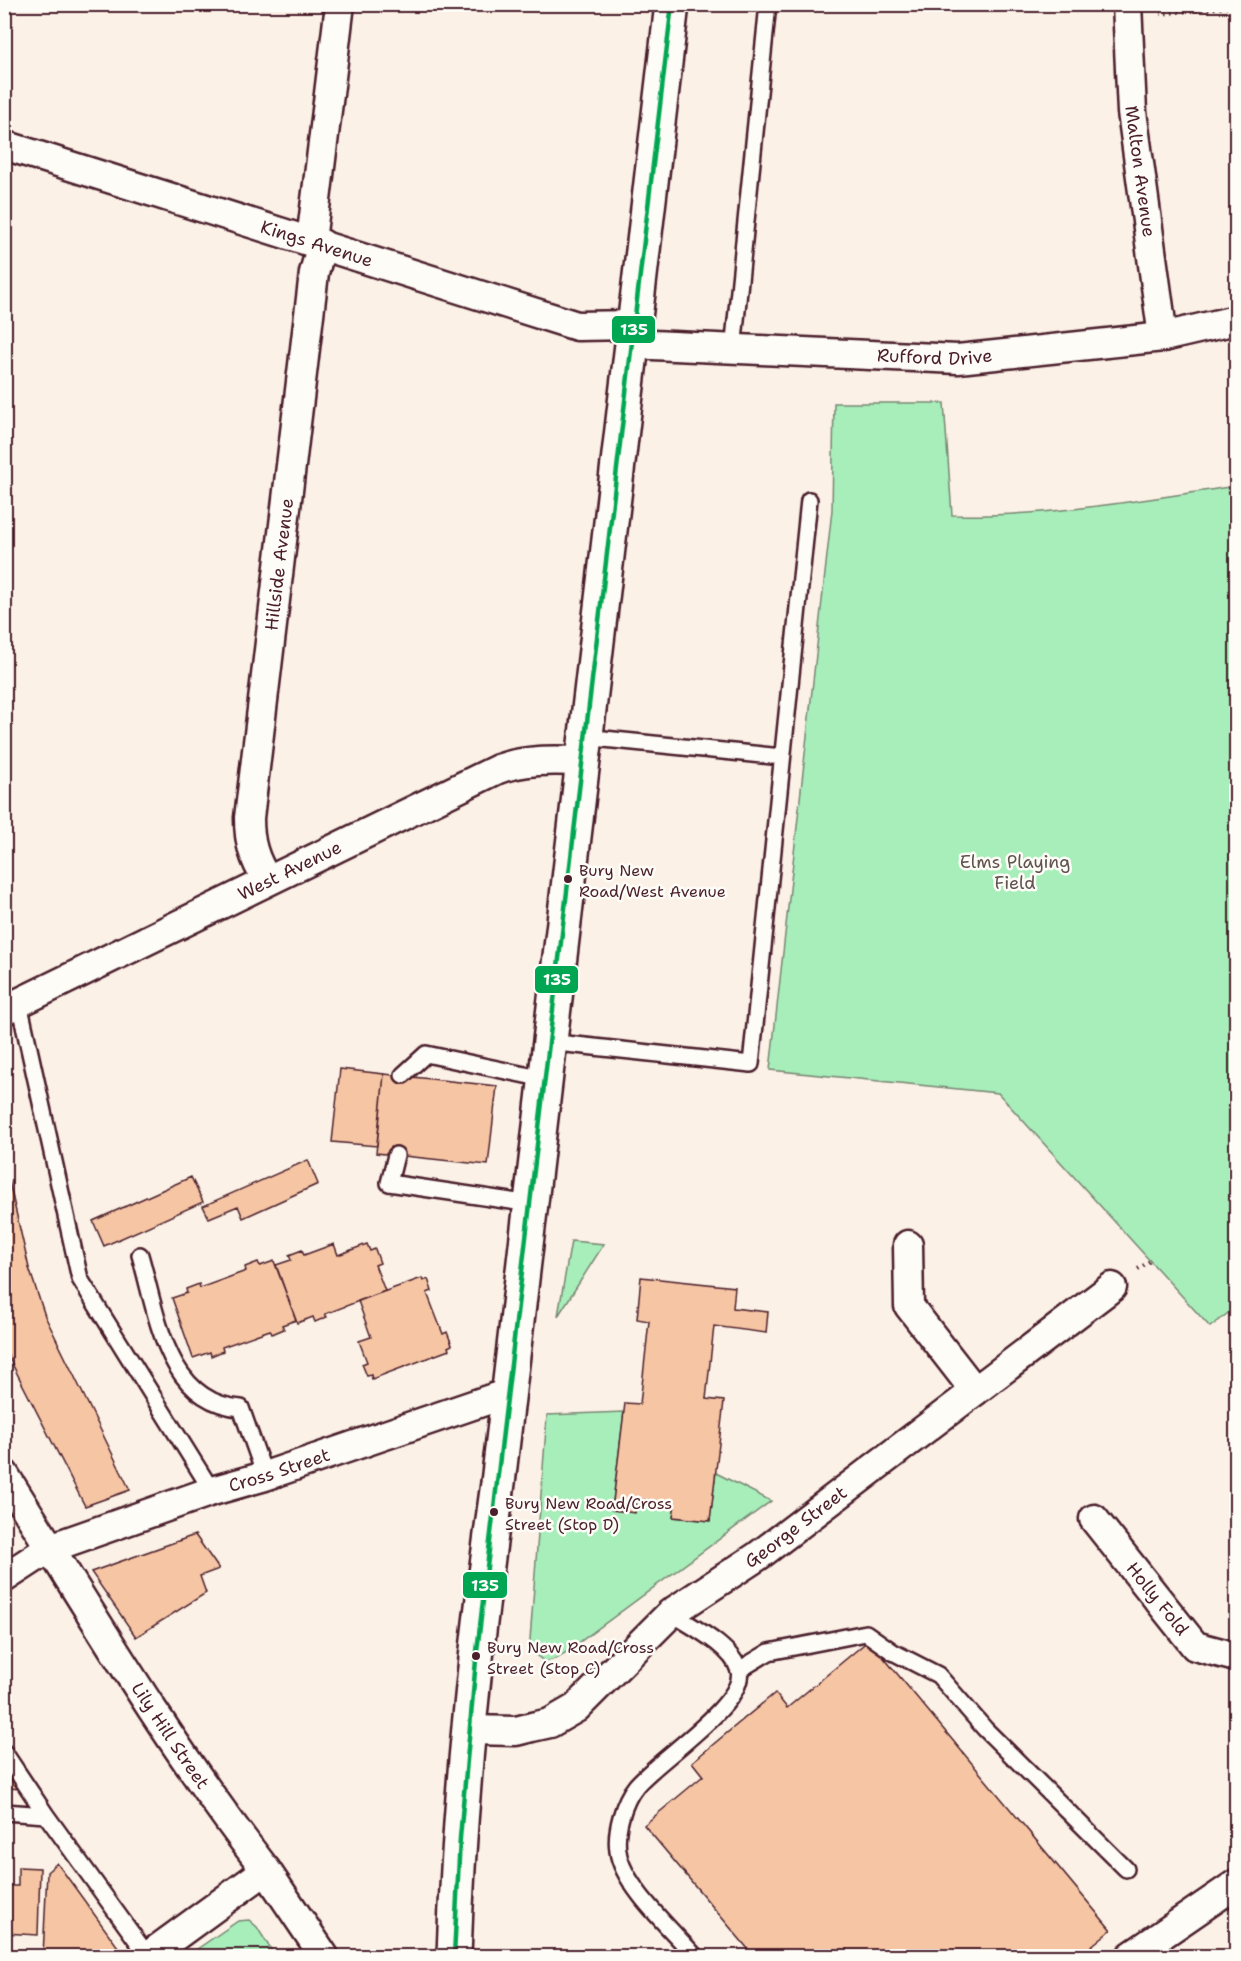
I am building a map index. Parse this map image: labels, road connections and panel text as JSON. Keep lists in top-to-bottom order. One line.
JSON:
{"streets":{"street":["Malton Avenue","Kings Avenue","Rufford Drive","Hillside Avenue","West Avenue","Cross Street","George Street","Holly Fold","Lily Hill Street"]},"crossings":[["Malton Avenue","Rufford Drive"],["Kings Avenue","Rufford Drive"],["Kings Avenue","Hillside Avenue"],["Hillside Avenue","West Avenue"],["Cross Street","Lily Hill Street"]],"parks":["Elms Playing Field"],"places":["Bury New Road/West Avenue","Bury New Road/Cross Street (Stop D)","Bury New Road/Cross Street (Stop C)"],"lines":["transit line 135"]}
